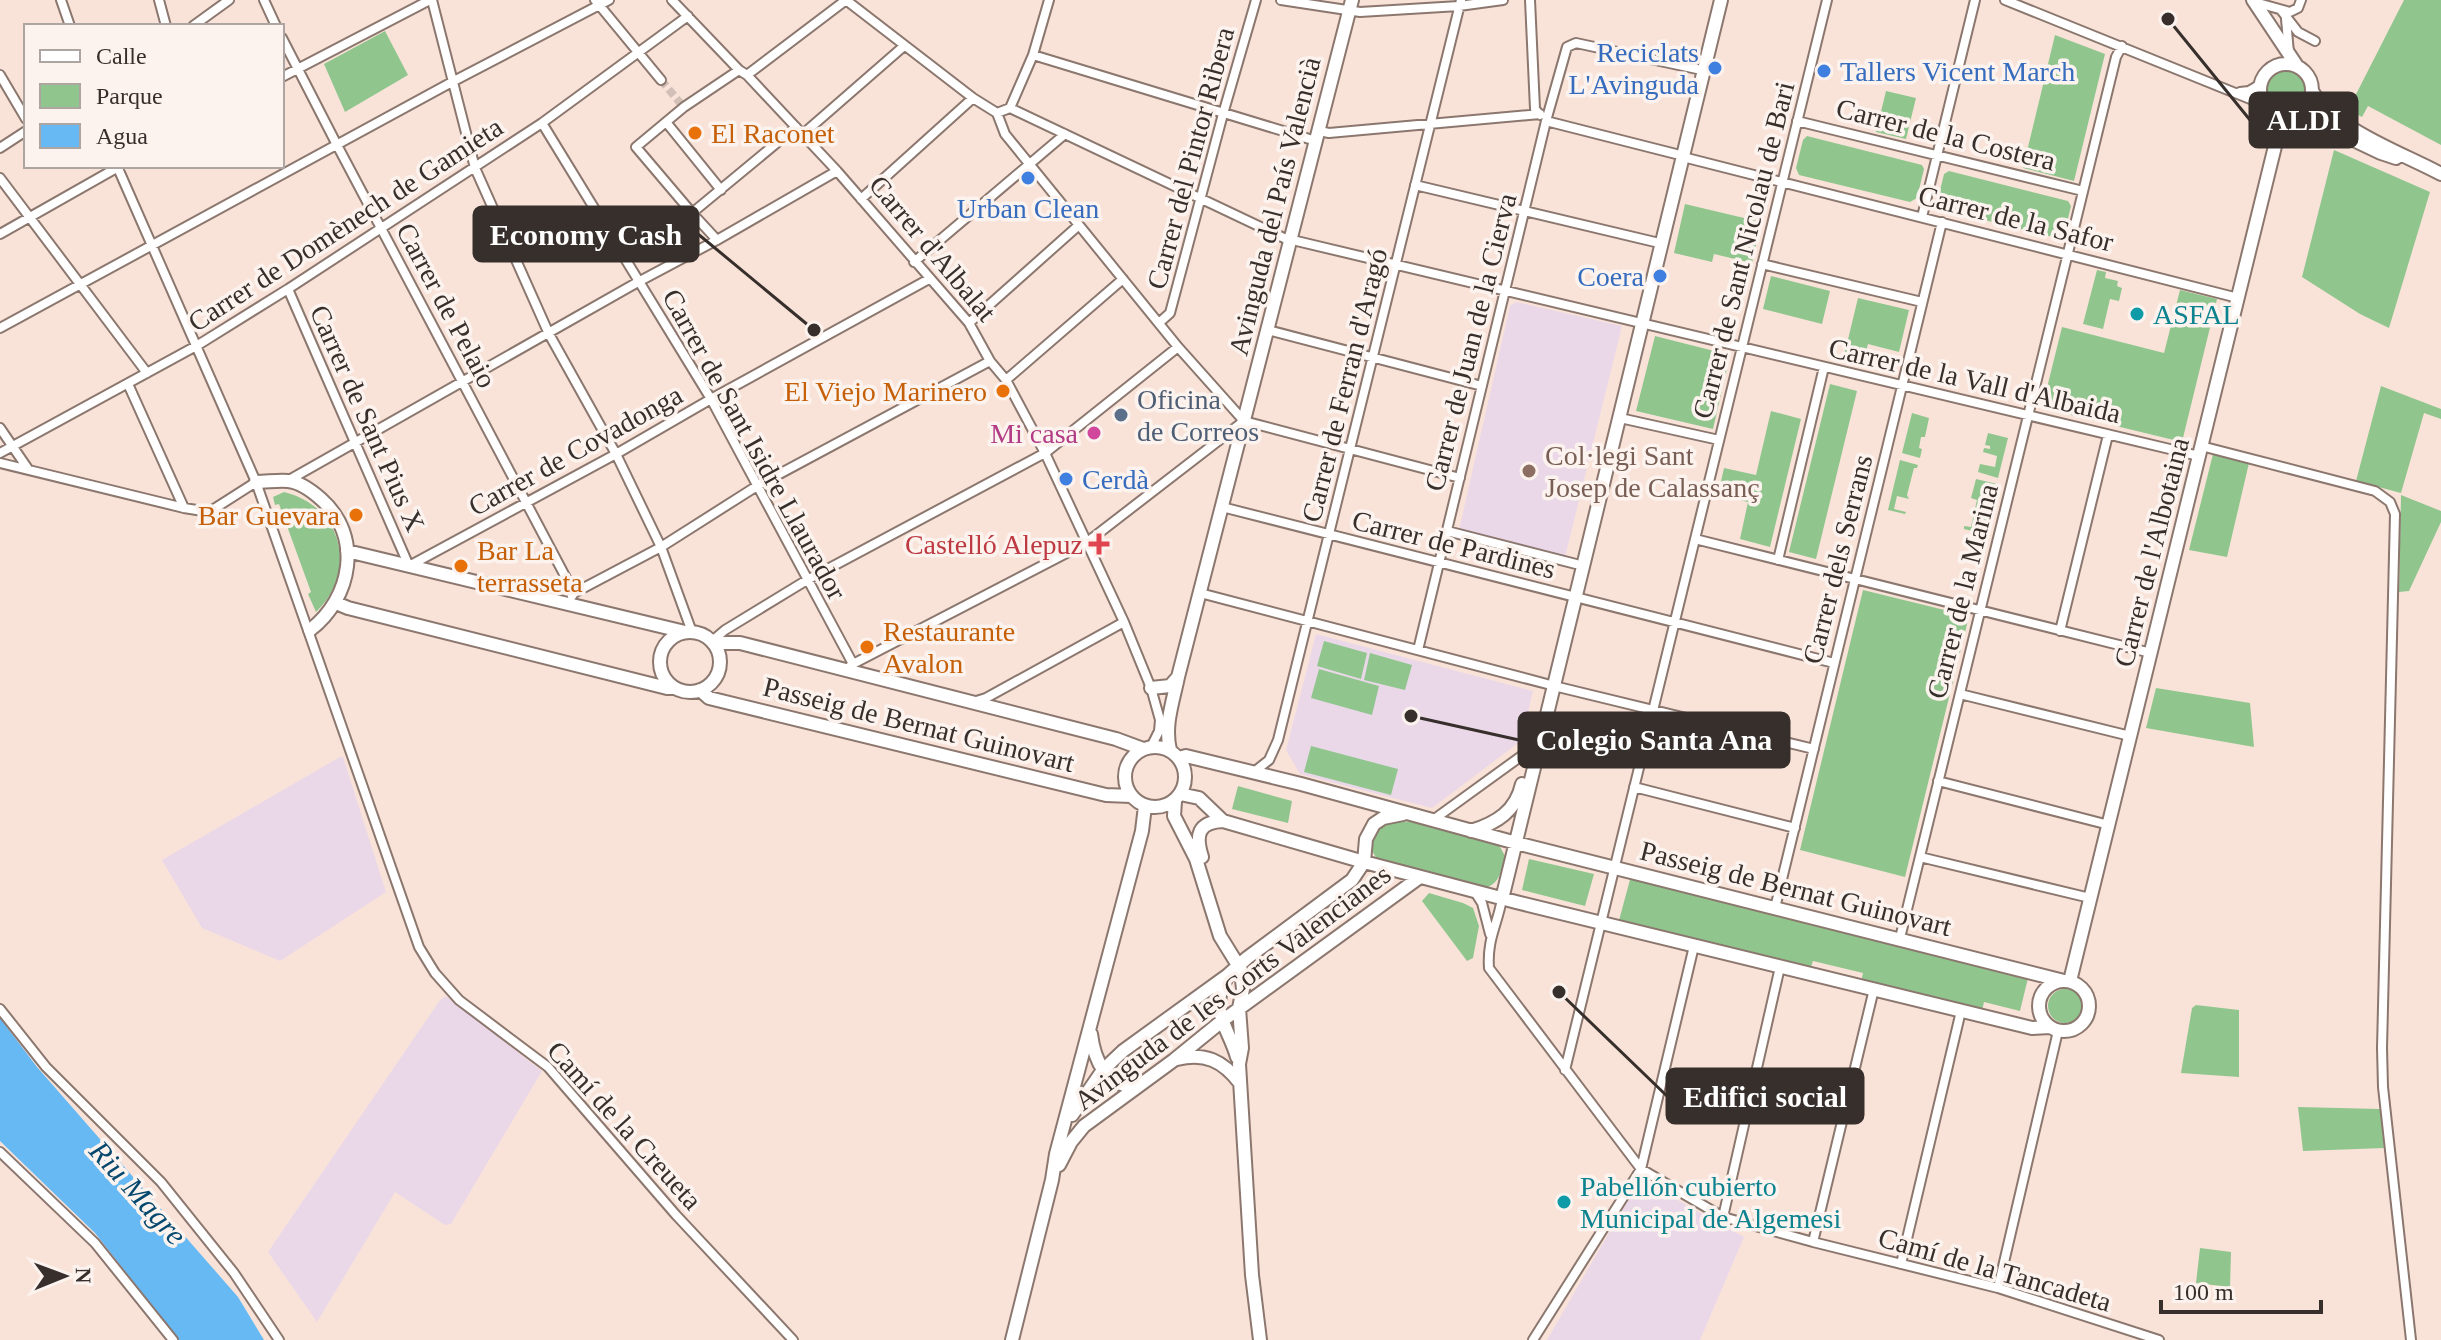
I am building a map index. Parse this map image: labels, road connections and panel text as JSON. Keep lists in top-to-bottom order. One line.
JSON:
{"streets":{"street":["Carrer de la Costera","Carrer del Pintor Ribera","Avinguda del País Valencià","Carrer de la Safor","Carrer de Domènech de Gamieta","Carrer d'Albalat","Carrer de Sant Nicolau de Bari","Carrer de Pelaio","Carrer de Juan de la Cierva","Carrer de la Vall d'Albaida","Carrer de Ferran d'Aragó","Carrer de Sant Pius X","Carrer de Sant Isidre Llaurador","Carrer de Covadonga","Carrer de Pardines","Carrer de l'Albotaina","Carrer dels Serrans","Carrer de la Marina","Passeig de Bernat Guinovart","Avinguda de les Corts Valencianes","Camí de la Creueta","Camí de la Tancadeta"]},"crossings":[["Carrer de la Costera","Carrer de Sant Nicolau de Bari"],["Carrer de la Costera","Carrer de la Marina"],["Carrer del Pintor Ribera","Carrer de la Safor"],["Carrer del Pintor Ribera","Carrer de la Vall d'Albaida"],["Avinguda del País Valencià","Carrer de la Safor"],["Avinguda del País Valencià","Carrer d'Albalat"],["Avinguda del País Valencià","Carrer de la Vall d'Albaida"],["Avinguda del País Valencià","Carrer de Pardines"],["Avinguda del País Valencià","Passeig de Bernat Guinovart"],["Carrer de la Safor","Carrer de Sant Nicolau de Bari"],["Carrer de la Safor","Carrer de Juan de la Cierva"],["Carrer de la Safor","Carrer de Ferran d'Aragó"],["Carrer de la Safor","Carrer de l'Albotaina"],["Carrer de la Safor","Carrer dels Serrans"],["Carrer de la Safor","Carrer de la Marina"],["Carrer de Domènech de Gamieta","Carrer d'Albalat"],["Carrer de Domènech de Gamieta","Carrer de Pelaio"],["Carrer de Domènech de Gamieta","Carrer de Sant Pius X"],["Carrer de Domènech de Gamieta","Carrer de Sant Isidre Llaurador"],["Carrer de Domènech de Gamieta","Camí de la Creueta"],["Carrer d'Albalat","Carrer de Covadonga"],["Carrer d'Albalat","Passeig de Bernat Guinovart"],["Carrer de Sant Nicolau de Bari","Carrer de la Vall d'Albaida"],["Carrer de Sant Nicolau de Bari","Carrer de Pardines"],["Carrer de Sant Nicolau de Bari","Passeig de Bernat Guinovart"],["Carrer de Sant Nicolau de Bari","Camí de la Tancadeta"],["Carrer de Pelaio","Carrer de Covadonga"],["Carrer de Juan de la Cierva","Carrer de la Vall d'Albaida"],["Carrer de Juan de la Cierva","Carrer de Pardines"],["Carrer de la Vall d'Albaida","Carrer de Ferran d'Aragó"],["Carrer de la Vall d'Albaida","Carrer de l'Albotaina"],["Carrer de la Vall d'Albaida","Carrer dels Serrans"],["Carrer de la Vall d'Albaida","Carrer de la Marina"],["Carrer de Ferran d'Aragó","Carrer de Pardines"],["Carrer de Ferran d'Aragó","Passeig de Bernat Guinovart"],["Carrer de Sant Pius X","Carrer de Covadonga"],["Carrer de Sant Isidre Llaurador","Carrer de Covadonga"],["Carrer de Sant Isidre Llaurador","Passeig de Bernat Guinovart"],["Carrer de Pardines","Carrer dels Serrans"],["Carrer de l'Albotaina","Passeig de Bernat Guinovart"],["Carrer dels Serrans","Passeig de Bernat Guinovart"],["Carrer de la Marina","Passeig de Bernat Guinovart"],["Passeig de Bernat Guinovart","Avinguda de les Corts Valencianes"]],"water":["Riu Magre"],"places":{"other":["ALDI","Reciclats L'Avinguda","Tallers Vicent March","El Raconet","Urban Clean","Coera","ASFAL","Economy Cash","El Viejo Marinero","Oficina de Correos","Mi casa","Col·legi Sant Josep de Calassanç","Cerdà","Bar Guevara","Bar La terrasseta","Restaurante Avalon","Colegio Santa Ana","Edifici social","Pabellón cubierto Municipal de Algemesi"],"health":["Castelló Alepuz"]},"legend":["Calle","Parque","Agua"],"scale_bar":"100 m","north":"right"}
